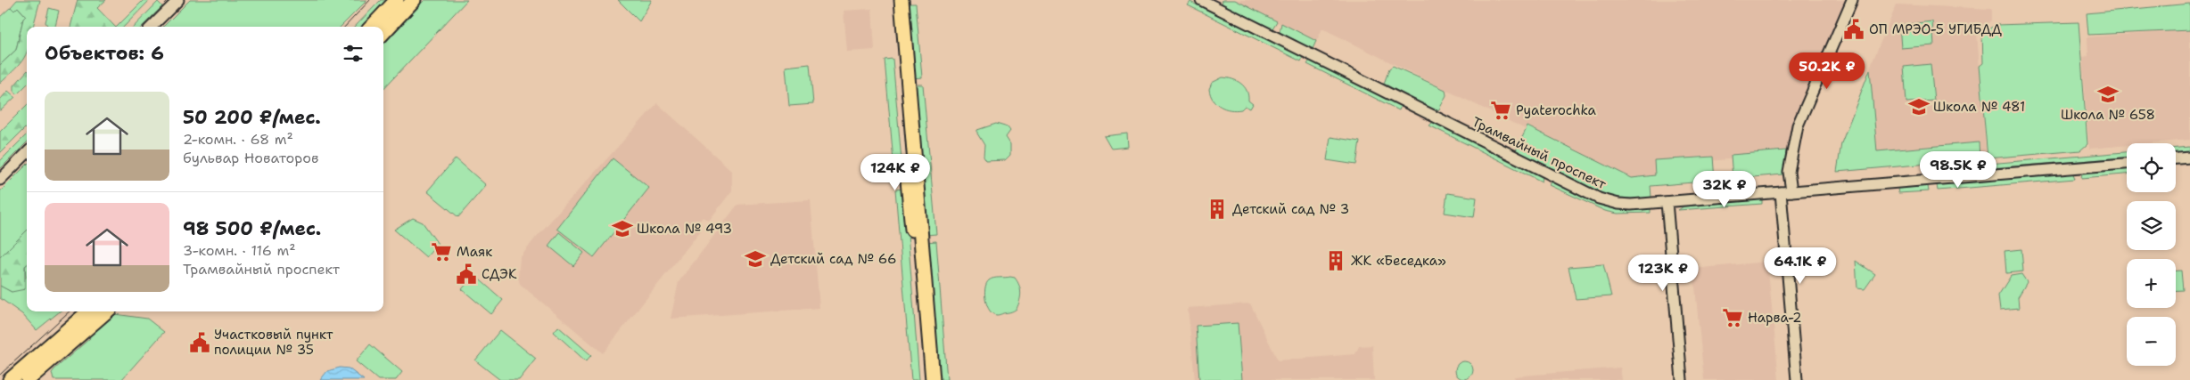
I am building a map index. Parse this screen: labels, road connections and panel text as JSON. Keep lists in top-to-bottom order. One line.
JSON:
{"streets":{"street":["Трамвайный проспект"]},"places":{"public building":["ОП МРЭО-5 УГИБДД","СДЭК","Участковый пункт полиции № 35"],"school or university":["Школа № 658","Школа № 481","Школа № 493","Детский сад № 66"],"supermarket":["Pyaterochka","Маяк","Нарва-2"],"building":["Детский сад № 3","ЖК «Беседка»"]},"page":{"heading":"Объектов: 6","price":["50.2K ₽","98.5K ₽","124K ₽","32K ₽","64.1K ₽","123K ₽"],"list":[{"name":"50 200 ₽/мес.","note":"2-комн. · 68 m² · бульвар Новаторов"},{"name":"98 500 ₽/мес.","note":"3-комн. · 116 m² · Трамвайный проспект"}],"map_buttons":["+","−"]}}
